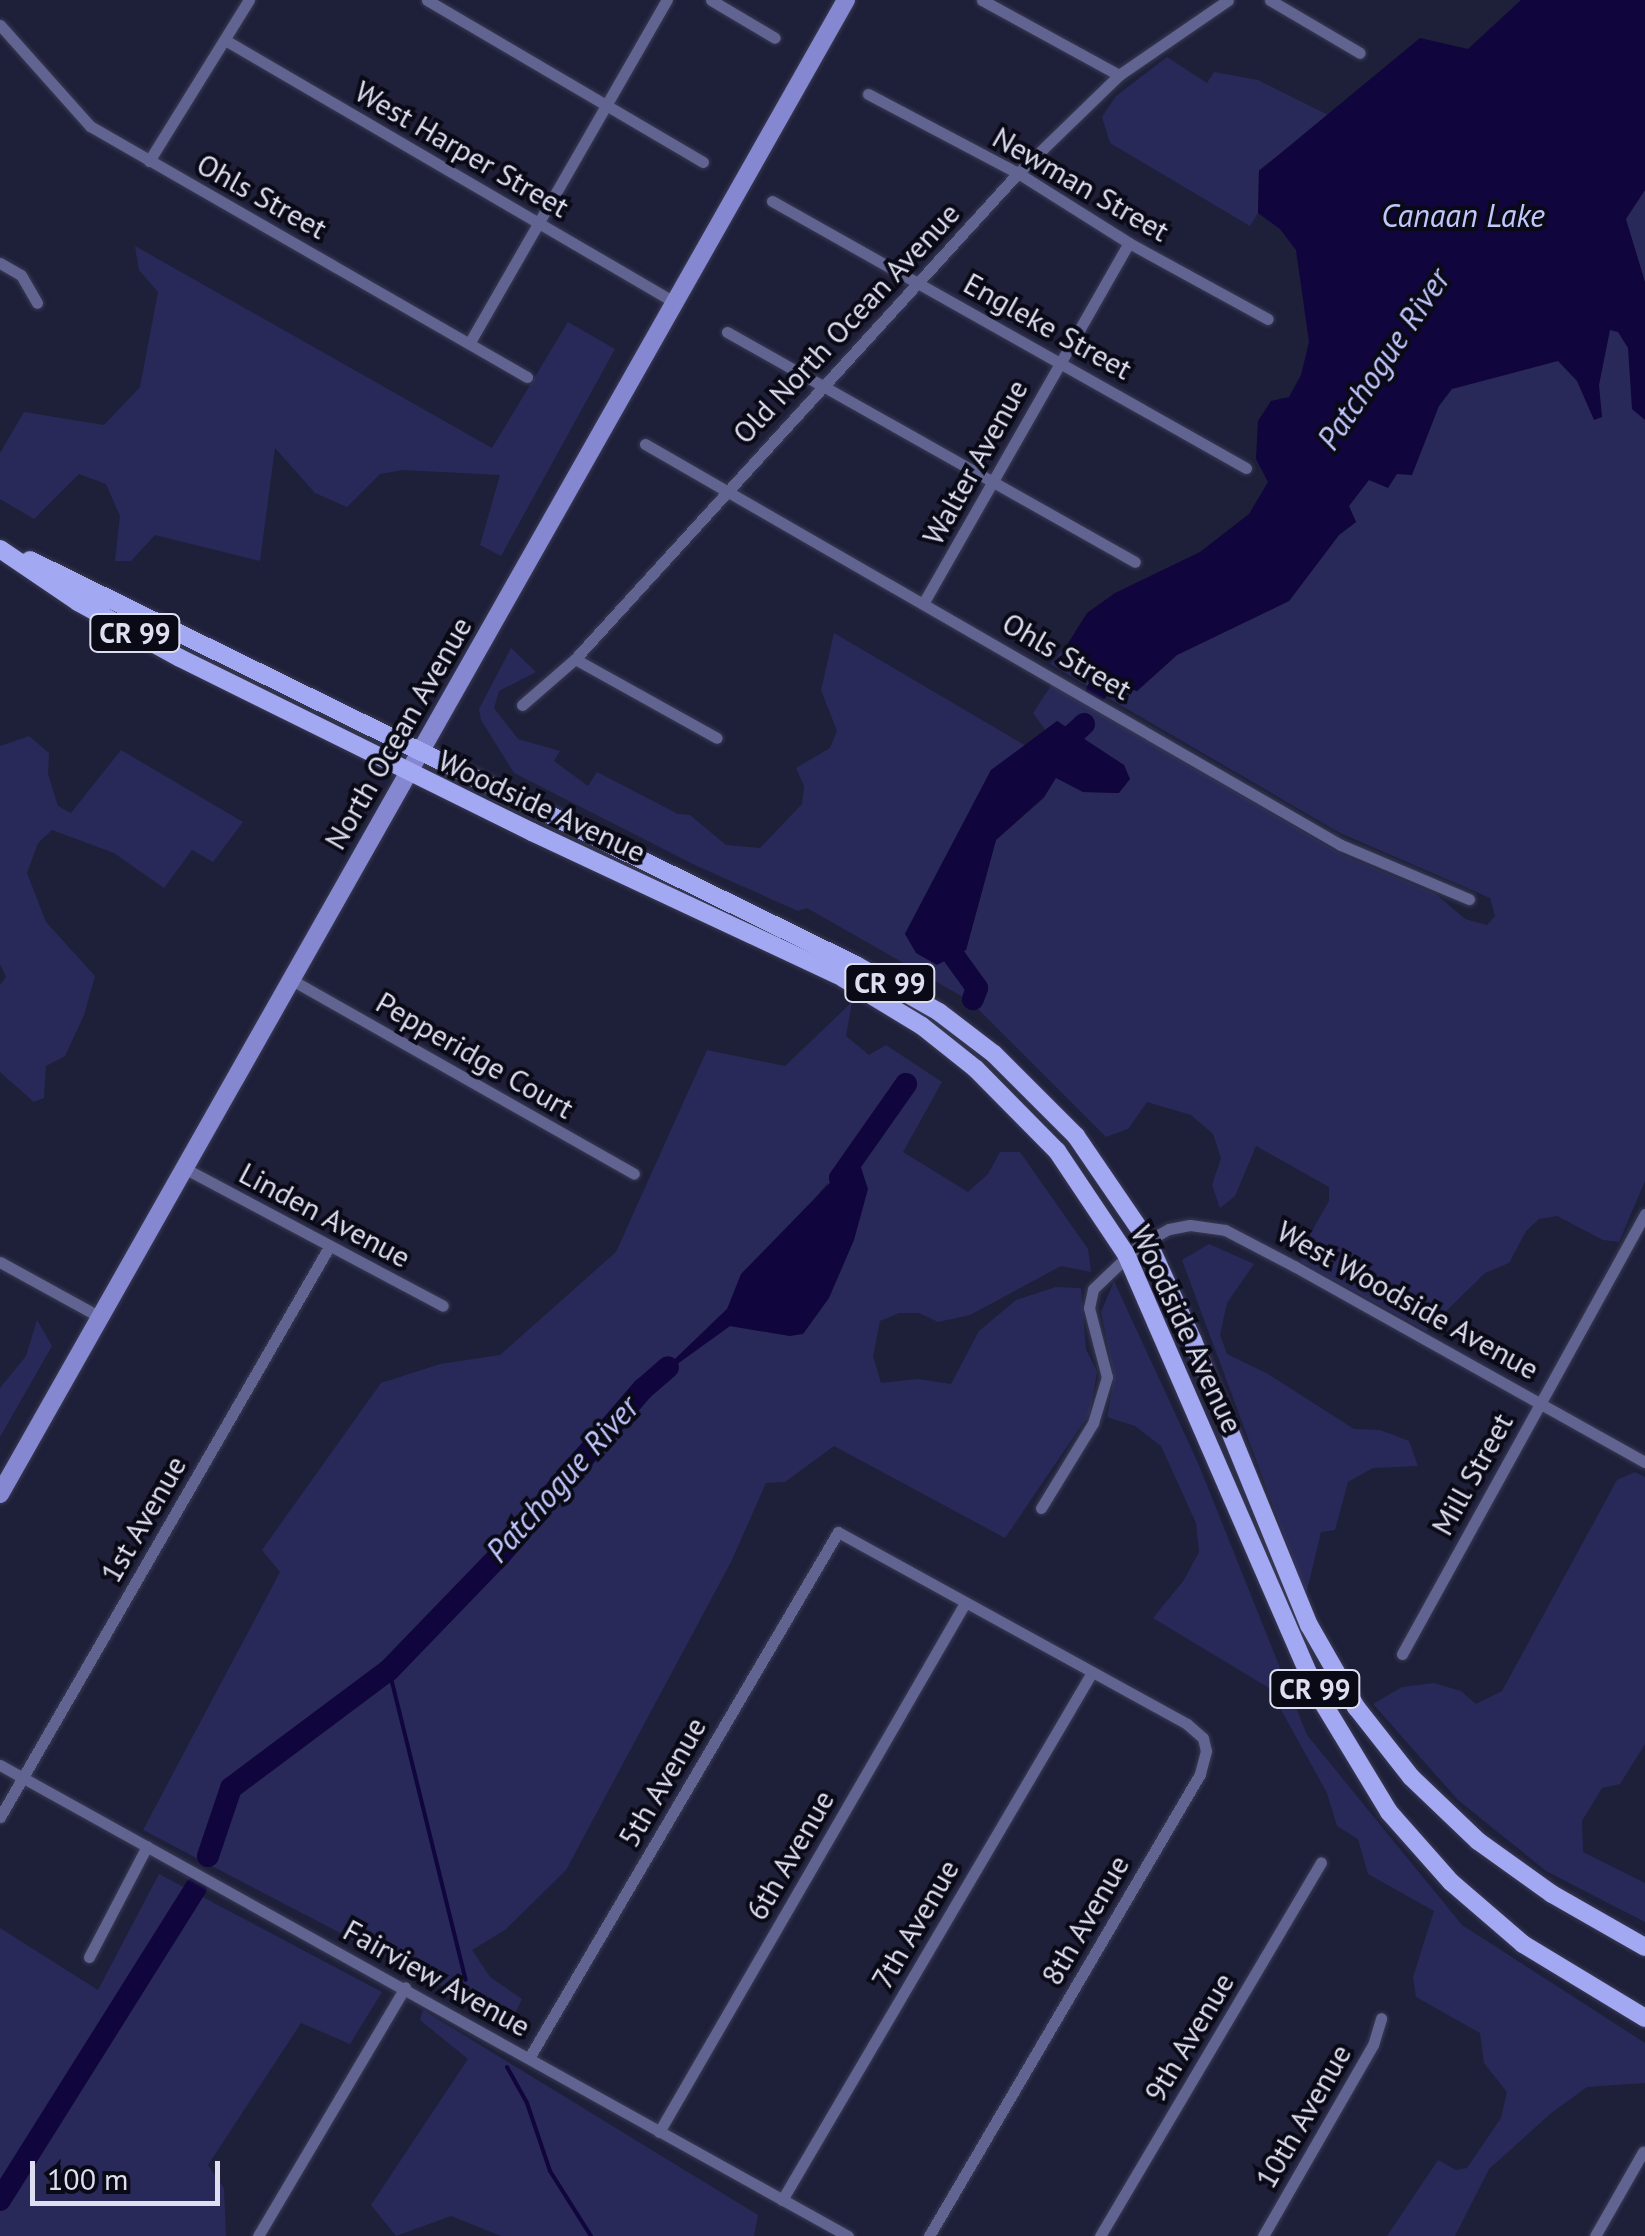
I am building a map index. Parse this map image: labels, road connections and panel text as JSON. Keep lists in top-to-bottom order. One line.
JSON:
{"streets":{"main road":["CR 99","North Ocean Avenue","Woodside Avenue"],"street":["West Harper Street","Newman Street","Ohls Street","Old North Ocean Avenue","Engleke Street","Walter Avenue","Pepperidge Court","Linden Avenue","West Woodside Avenue","Mill Street","1st Avenue","5th Avenue","6th Avenue","8th Avenue","7th Avenue","Fairview Avenue","9th Avenue","10th Avenue"]},"crossings":[["West Harper Street","North Ocean Avenue"],["Newman Street","Old North Ocean Avenue"],["Newman Street","Walter Avenue"],["Ohls Street","Old North Ocean Avenue"],["Ohls Street","Walter Avenue"],["Old North Ocean Avenue","Engleke Street"],["Engleke Street","Walter Avenue"],["CR 99","North Ocean Avenue"],["CR 99","Woodside Avenue"],["North Ocean Avenue","Woodside Avenue"],["North Ocean Avenue","Pepperidge Court"],["North Ocean Avenue","Linden Avenue"],["Woodside Avenue","West Woodside Avenue"],["Linden Avenue","1st Avenue"],["West Woodside Avenue","Mill Street"],["1st Avenue","Fairview Avenue"],["5th Avenue","6th Avenue"],["5th Avenue","Fairview Avenue"],["6th Avenue","Fairview Avenue"],["8th Avenue","7th Avenue"],["7th Avenue","Fairview Avenue"]],"water":["Canaan Lake","Patchogue River"],"scale_bar":"100 m"}
